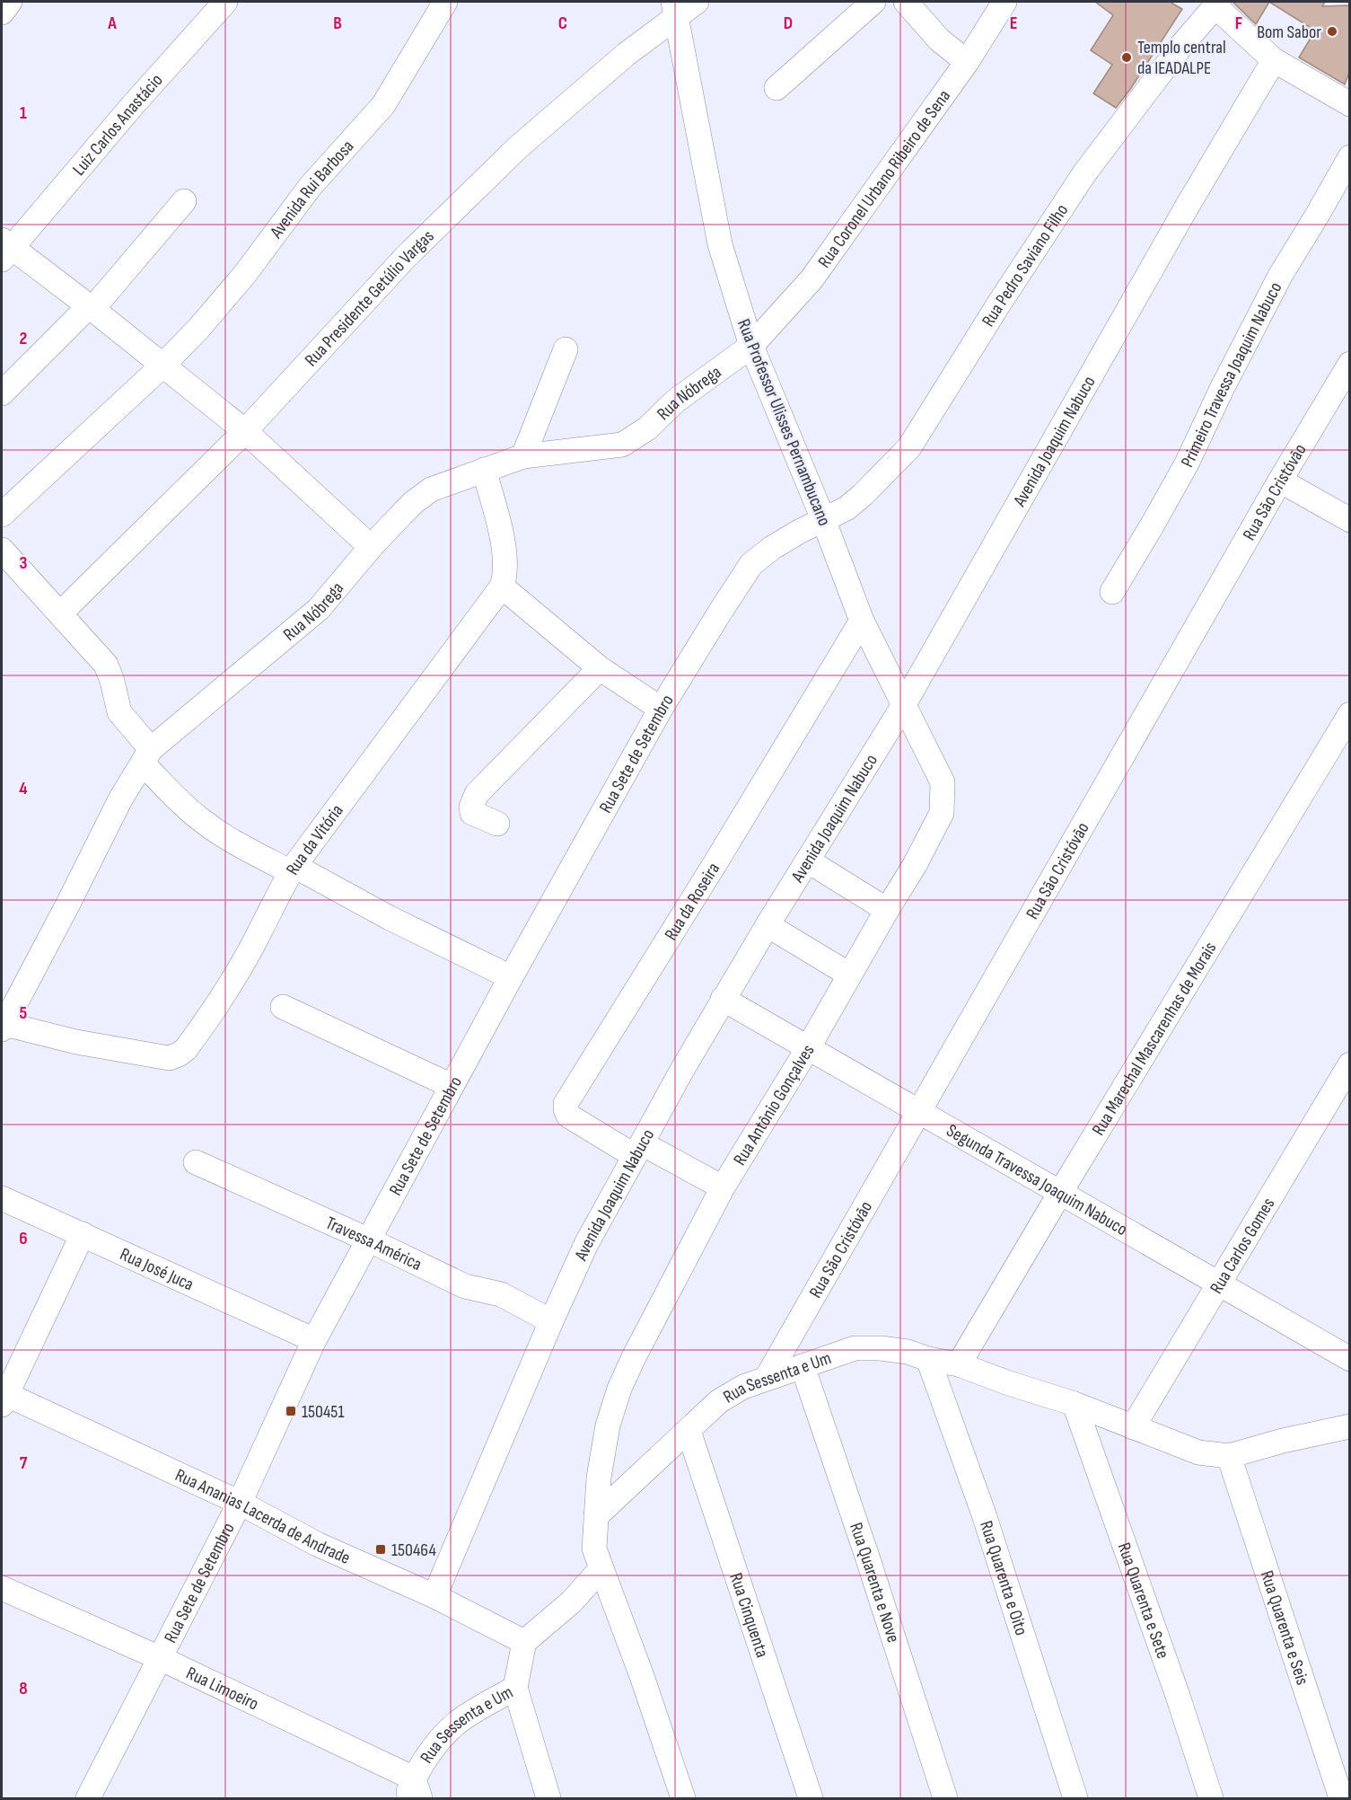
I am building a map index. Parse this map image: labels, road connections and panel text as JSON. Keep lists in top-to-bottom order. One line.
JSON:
{"streets":{"street":["Luiz Carlos Anastácio","Rua Coronel Urbano Ribeiro de Sena","Avenida Rui Barbosa","Rua Pedro Saviano Filho","Rua Presidente Getúlio Vargas","Primeiro Travessa Joaquim Nabuco","Rua Nóbrega","Rua Professor Ulisses Pernambucano","Avenida Joaquim Nabuco","Rua São Cristóvão","Rua Sete de Setembro","Rua da Vitória","Rua da Roseira","Rua Marechal Mascarenhas de Morais","Rua Antônio Gonçalves","Segunda Travessa Joaquim Nabuco","Travessa América","Rua Carlos Gomes","Rua José Juca","Rua Sessenta e Um","Rua Ananias Lacerda de Andrade","Rua Quarenta e Oito","Rua Quarenta e Nove","Rua Quarenta e Sete","Rua Cinquenta","Rua Quarenta e Seis","Rua Limoeiro"]},"crossings":[["Rua Coronel Urbano Ribeiro de Sena","Rua Nóbrega"],["Rua Coronel Urbano Ribeiro de Sena","Rua Professor Ulisses Pernambucano"],["Rua Pedro Saviano Filho","Rua Professor Ulisses Pernambucano"],["Rua Pedro Saviano Filho","Rua Sete de Setembro"],["Rua Presidente Getúlio Vargas","Rua Professor Ulisses Pernambucano"],["Rua Nóbrega","Rua Professor Ulisses Pernambucano"],["Rua Nóbrega","Rua da Vitória"],["Rua Professor Ulisses Pernambucano","Avenida Joaquim Nabuco"],["Rua Professor Ulisses Pernambucano","Rua Sete de Setembro"],["Rua Professor Ulisses Pernambucano","Rua da Roseira"],["Rua Professor Ulisses Pernambucano","Rua Antônio Gonçalves"],["Avenida Joaquim Nabuco","Rua da Roseira"],["Avenida Joaquim Nabuco","Rua Antônio Gonçalves"],["Avenida Joaquim Nabuco","Segunda Travessa Joaquim Nabuco"],["Avenida Joaquim Nabuco","Travessa América"],["Avenida Joaquim Nabuco","Rua Ananias Lacerda de Andrade"],["Rua São Cristóvão","Segunda Travessa Joaquim Nabuco"],["Rua São Cristóvão","Rua Sessenta e Um"],["Rua Sete de Setembro","Travessa América"],["Rua Sete de Setembro","Rua José Juca"],["Rua Sete de Setembro","Rua Ananias Lacerda de Andrade"],["Rua Sete de Setembro","Rua Limoeiro"],["Rua da Roseira","Rua Antônio Gonçalves"],["Rua Marechal Mascarenhas de Morais","Segunda Travessa Joaquim Nabuco"],["Rua Marechal Mascarenhas de Morais","Rua Sessenta e Um"],["Rua Antônio Gonçalves","Segunda Travessa Joaquim Nabuco"],["Rua Antônio Gonçalves","Rua Sessenta e Um"],["Segunda Travessa Joaquim Nabuco","Rua Carlos Gomes"],["Rua Carlos Gomes","Rua Sessenta e Um"],["Rua Sessenta e Um","Rua Ananias Lacerda de Andrade"],["Rua Sessenta e Um","Rua Quarenta e Oito"],["Rua Sessenta e Um","Rua Quarenta e Nove"],["Rua Sessenta e Um","Rua Quarenta e Sete"],["Rua Sessenta e Um","Rua Cinquenta"],["Rua Sessenta e Um","Rua Quarenta e Seis"],["Rua Sessenta e Um","Rua Limoeiro"]],"places":{"other":["Bom Sabor","Templo central da IEADALPE"],"transit":["150451","150464"]},"grid":{"columns":["A","B","C","D","E","F"],"rows":["1","2","3","4","5","6","7","8"]}}
